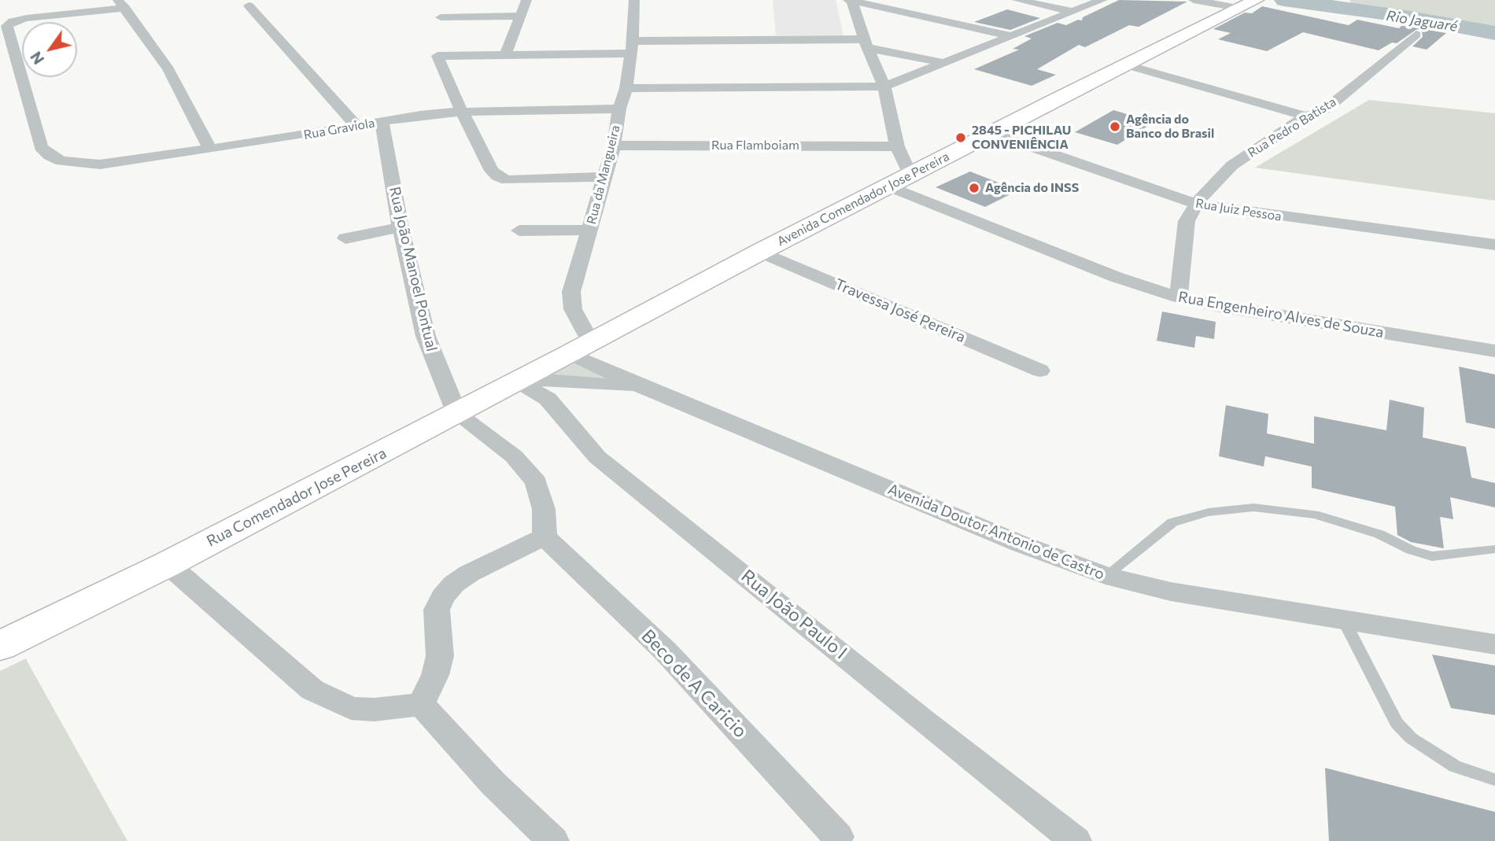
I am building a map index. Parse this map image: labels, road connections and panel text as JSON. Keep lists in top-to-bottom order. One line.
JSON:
{"streets":{"street":["Rua Pedro Batista","Rua Graviola","Rua Flamboiam","Rua da Mangueira","Avenida Comendador Jose Pereira","Rua Juiz Pessoa","Rua João Manoel Pontual","Travessa José Pereira","Rua Engenheiro Alves de Souza","Rua Comendador Jose Pereira","Avenida Doutor Antonio de Castro","Rua João Paulo I","Beco de A Caricio"]},"crossings":[["Rua Pedro Batista","Rua Juiz Pessoa"],["Rua Pedro Batista","Rua Engenheiro Alves de Souza"],["Rua Graviola","Rua da Mangueira"],["Rua Graviola","Rua João Manoel Pontual"],["Rua Flamboiam","Rua da Mangueira"],["Rua da Mangueira","Avenida Comendador Jose Pereira"],["Rua da Mangueira","Rua Comendador Jose Pereira"],["Rua da Mangueira","Avenida Doutor Antonio de Castro"],["Avenida Comendador Jose Pereira","Rua Juiz Pessoa"],["Avenida Comendador Jose Pereira","Travessa José Pereira"],["Avenida Comendador Jose Pereira","Rua Engenheiro Alves de Souza"],["Avenida Comendador Jose Pereira","Rua Comendador Jose Pereira"],["Avenida Comendador Jose Pereira","Avenida Doutor Antonio de Castro"],["Rua João Manoel Pontual","Rua Comendador Jose Pereira"],["Rua Comendador Jose Pereira","Avenida Doutor Antonio de Castro"],["Rua Comendador Jose Pereira","Rua João Paulo I"],["Avenida Doutor Antonio de Castro","Rua João Paulo I"]],"water":["Rio Jaguaré"],"places":["Agência do Banco do Brasil","2845 - PICHILAU CONVENIÊNCIA","Agência do INSS"],"north":"bottom left"}
